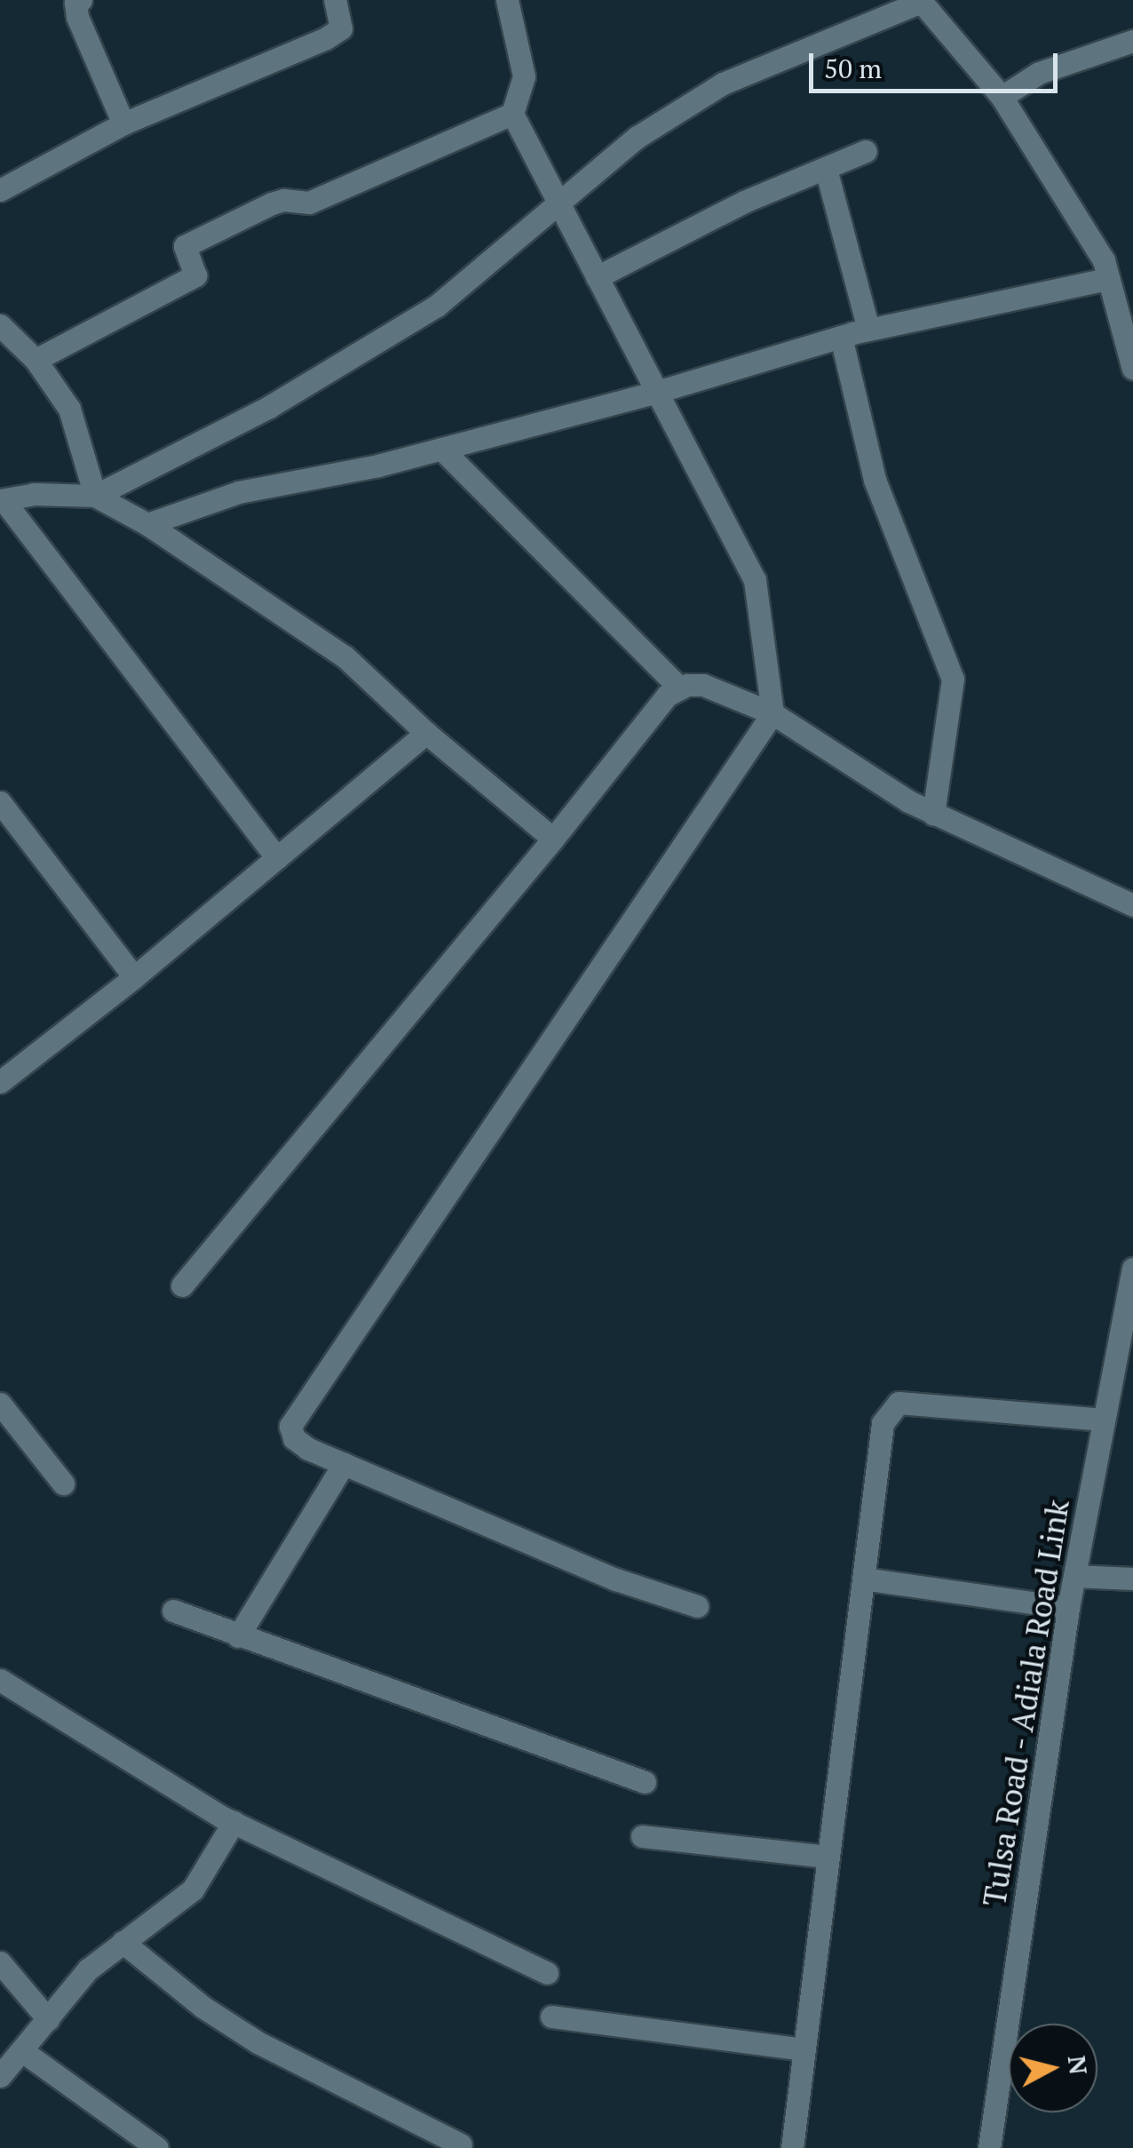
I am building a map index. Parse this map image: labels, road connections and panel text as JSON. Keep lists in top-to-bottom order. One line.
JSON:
{"streets":{"street":["Tulsa Road - Adiala Road Link"]},"scale_bar":"50 m","north":"right"}
